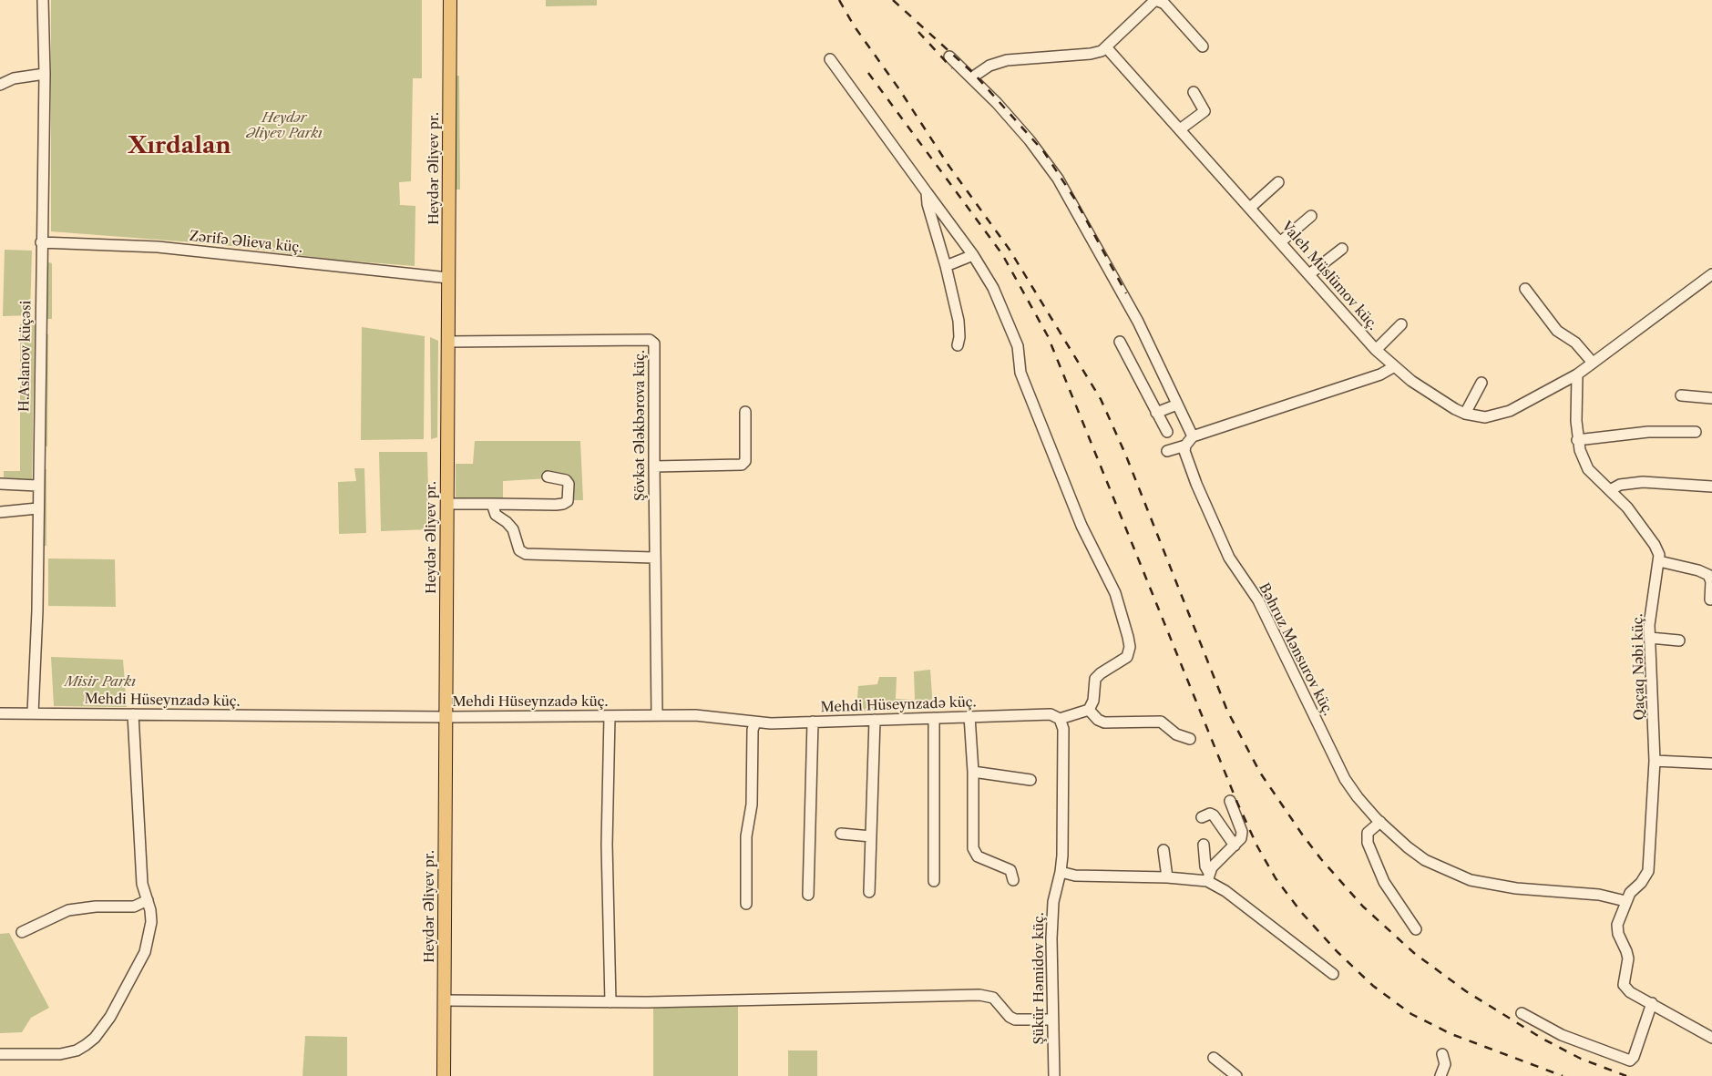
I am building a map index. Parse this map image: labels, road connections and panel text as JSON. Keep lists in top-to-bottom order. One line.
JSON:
{"streets":{"main road":["Heydər Əliyev pr."],"street":["Zərifə Əlieva küç.","Valeh Müslümov küç.","H.Aslanov küçəsi","Şövkət Ələkbərova küç.","Bəhruz Mənsurov küç.","Qaçaq Nəbi küç.","Mehdi Hüseynzadə küç.","Şükür Həmidov küç."]},"crossings":[["Heydər Əliyev pr.","Zərifə Əlieva küç."],["Heydər Əliyev pr.","Şövkət Ələkbərova küç."],["Heydər Əliyev pr.","Mehdi Hüseynzadə küç."],["Zərifə Əlieva küç.","H.Aslanov küçəsi"],["H.Aslanov küçəsi","Mehdi Hüseynzadə küç."],["Şövkət Ələkbərova küç.","Mehdi Hüseynzadə küç."],["Bəhruz Mənsurov küç.","Qaçaq Nəbi küç."],["Mehdi Hüseynzadə küç.","Şükür Həmidov küç."]],"districts":["Xırdalan"],"parks":["Heydər Əliyev Parkı","Misir Parkı"]}
